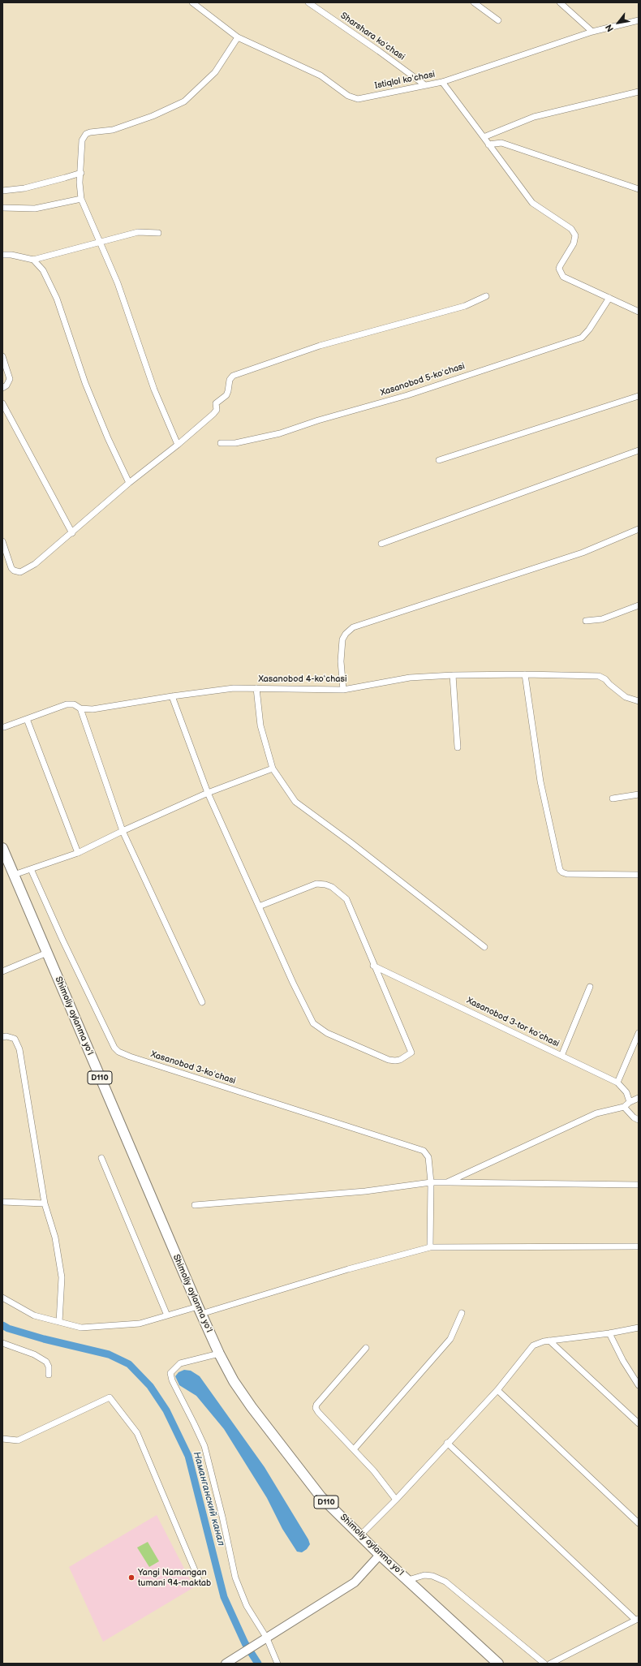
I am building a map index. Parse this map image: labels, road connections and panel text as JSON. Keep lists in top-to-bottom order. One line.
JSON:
{"streets":{"main road":["Shimoliy aylanma yoʻl","D110"],"street":["Sharshara koʻchasi","Istiqlol koʻchasi","Xasanobod 5-koʻchasi","Xasanobod 4-koʻchasi","Xasanobod 3-tor koʻchasi","Xasanobod 3-koʻchasi"]},"crossings":[["Sharshara koʻchasi","Istiqlol koʻchasi"]],"water":["Наманганский канал"],"places":["Yangi Namangan tumani 94-maktab"],"north":"bottom left"}
